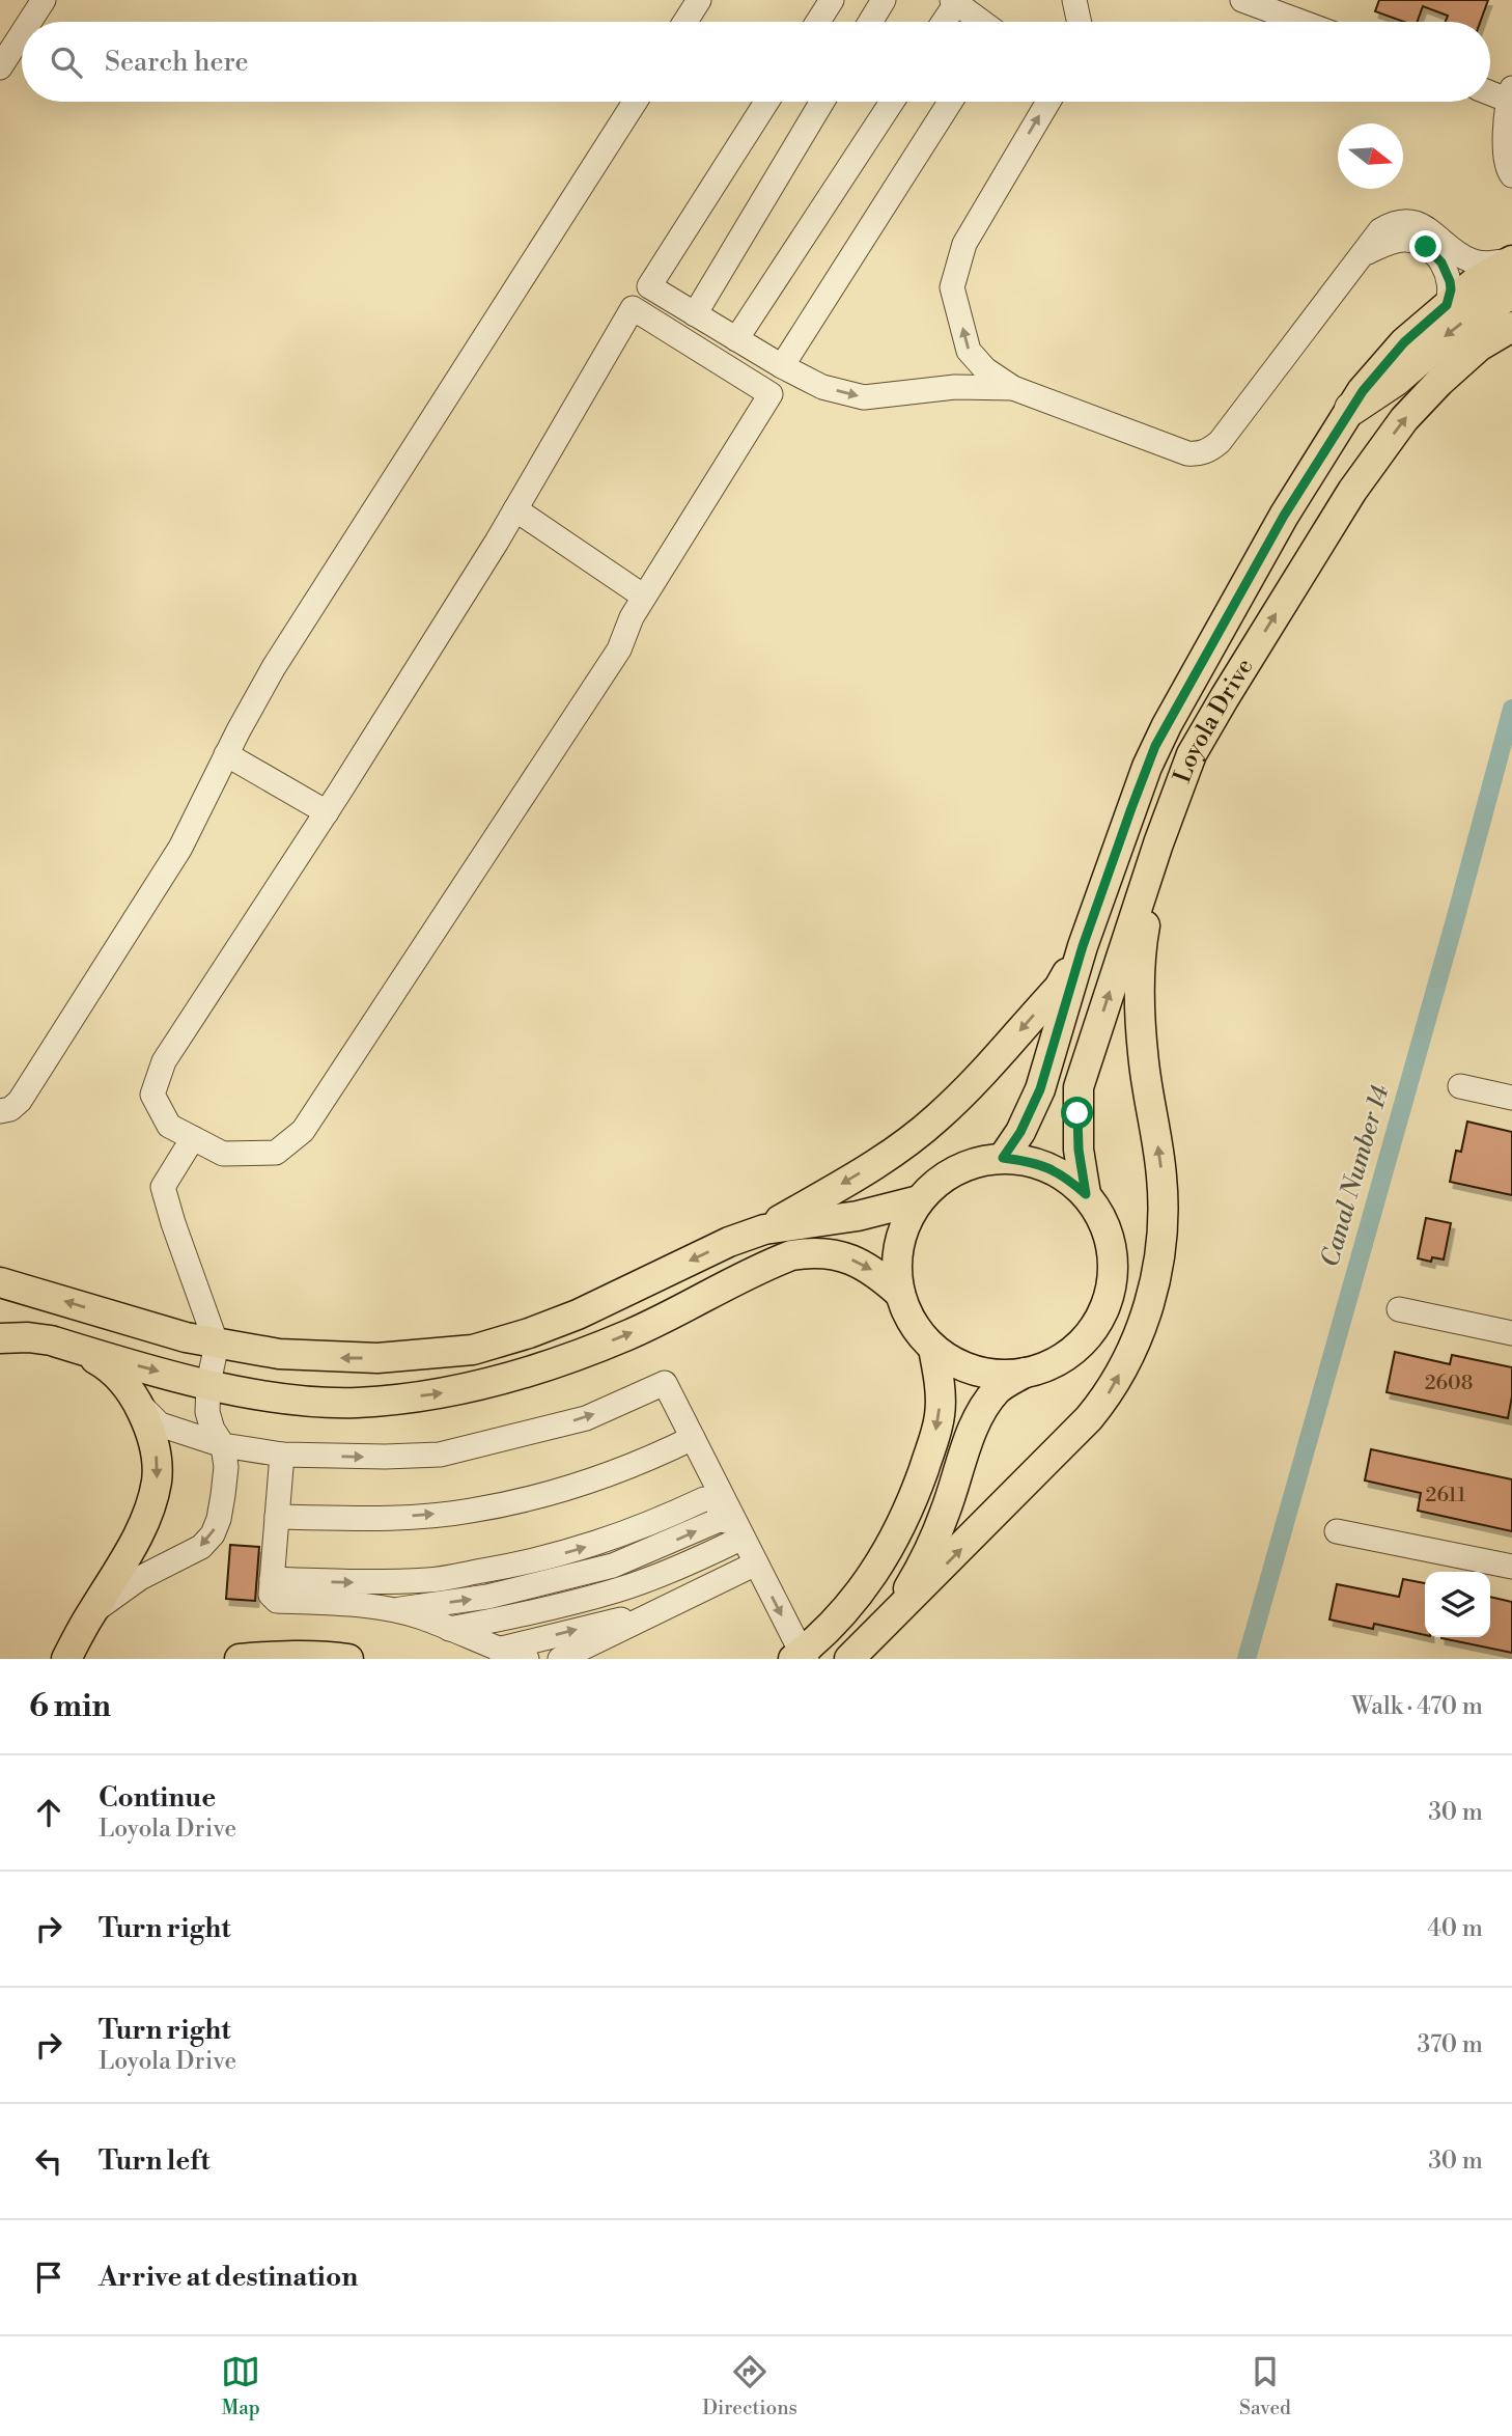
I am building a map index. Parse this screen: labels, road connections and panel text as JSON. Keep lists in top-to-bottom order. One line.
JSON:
{"streets":{"main road":["Loyola Drive"]},"water":["Canal Number 14"],"house_numbers":["2608","2611"],"north":"right","page":{"search":"Search here","heading":["6 min","Walk · 470 m"],"list":[["Continue","Loyola Drive","30 m"],["Turn right","40 m"],["Turn right","Loyola Drive","370 m"],["Turn left","30 m"],"Arrive at destination"],"nav":["Map","Directions","Saved"]}}
